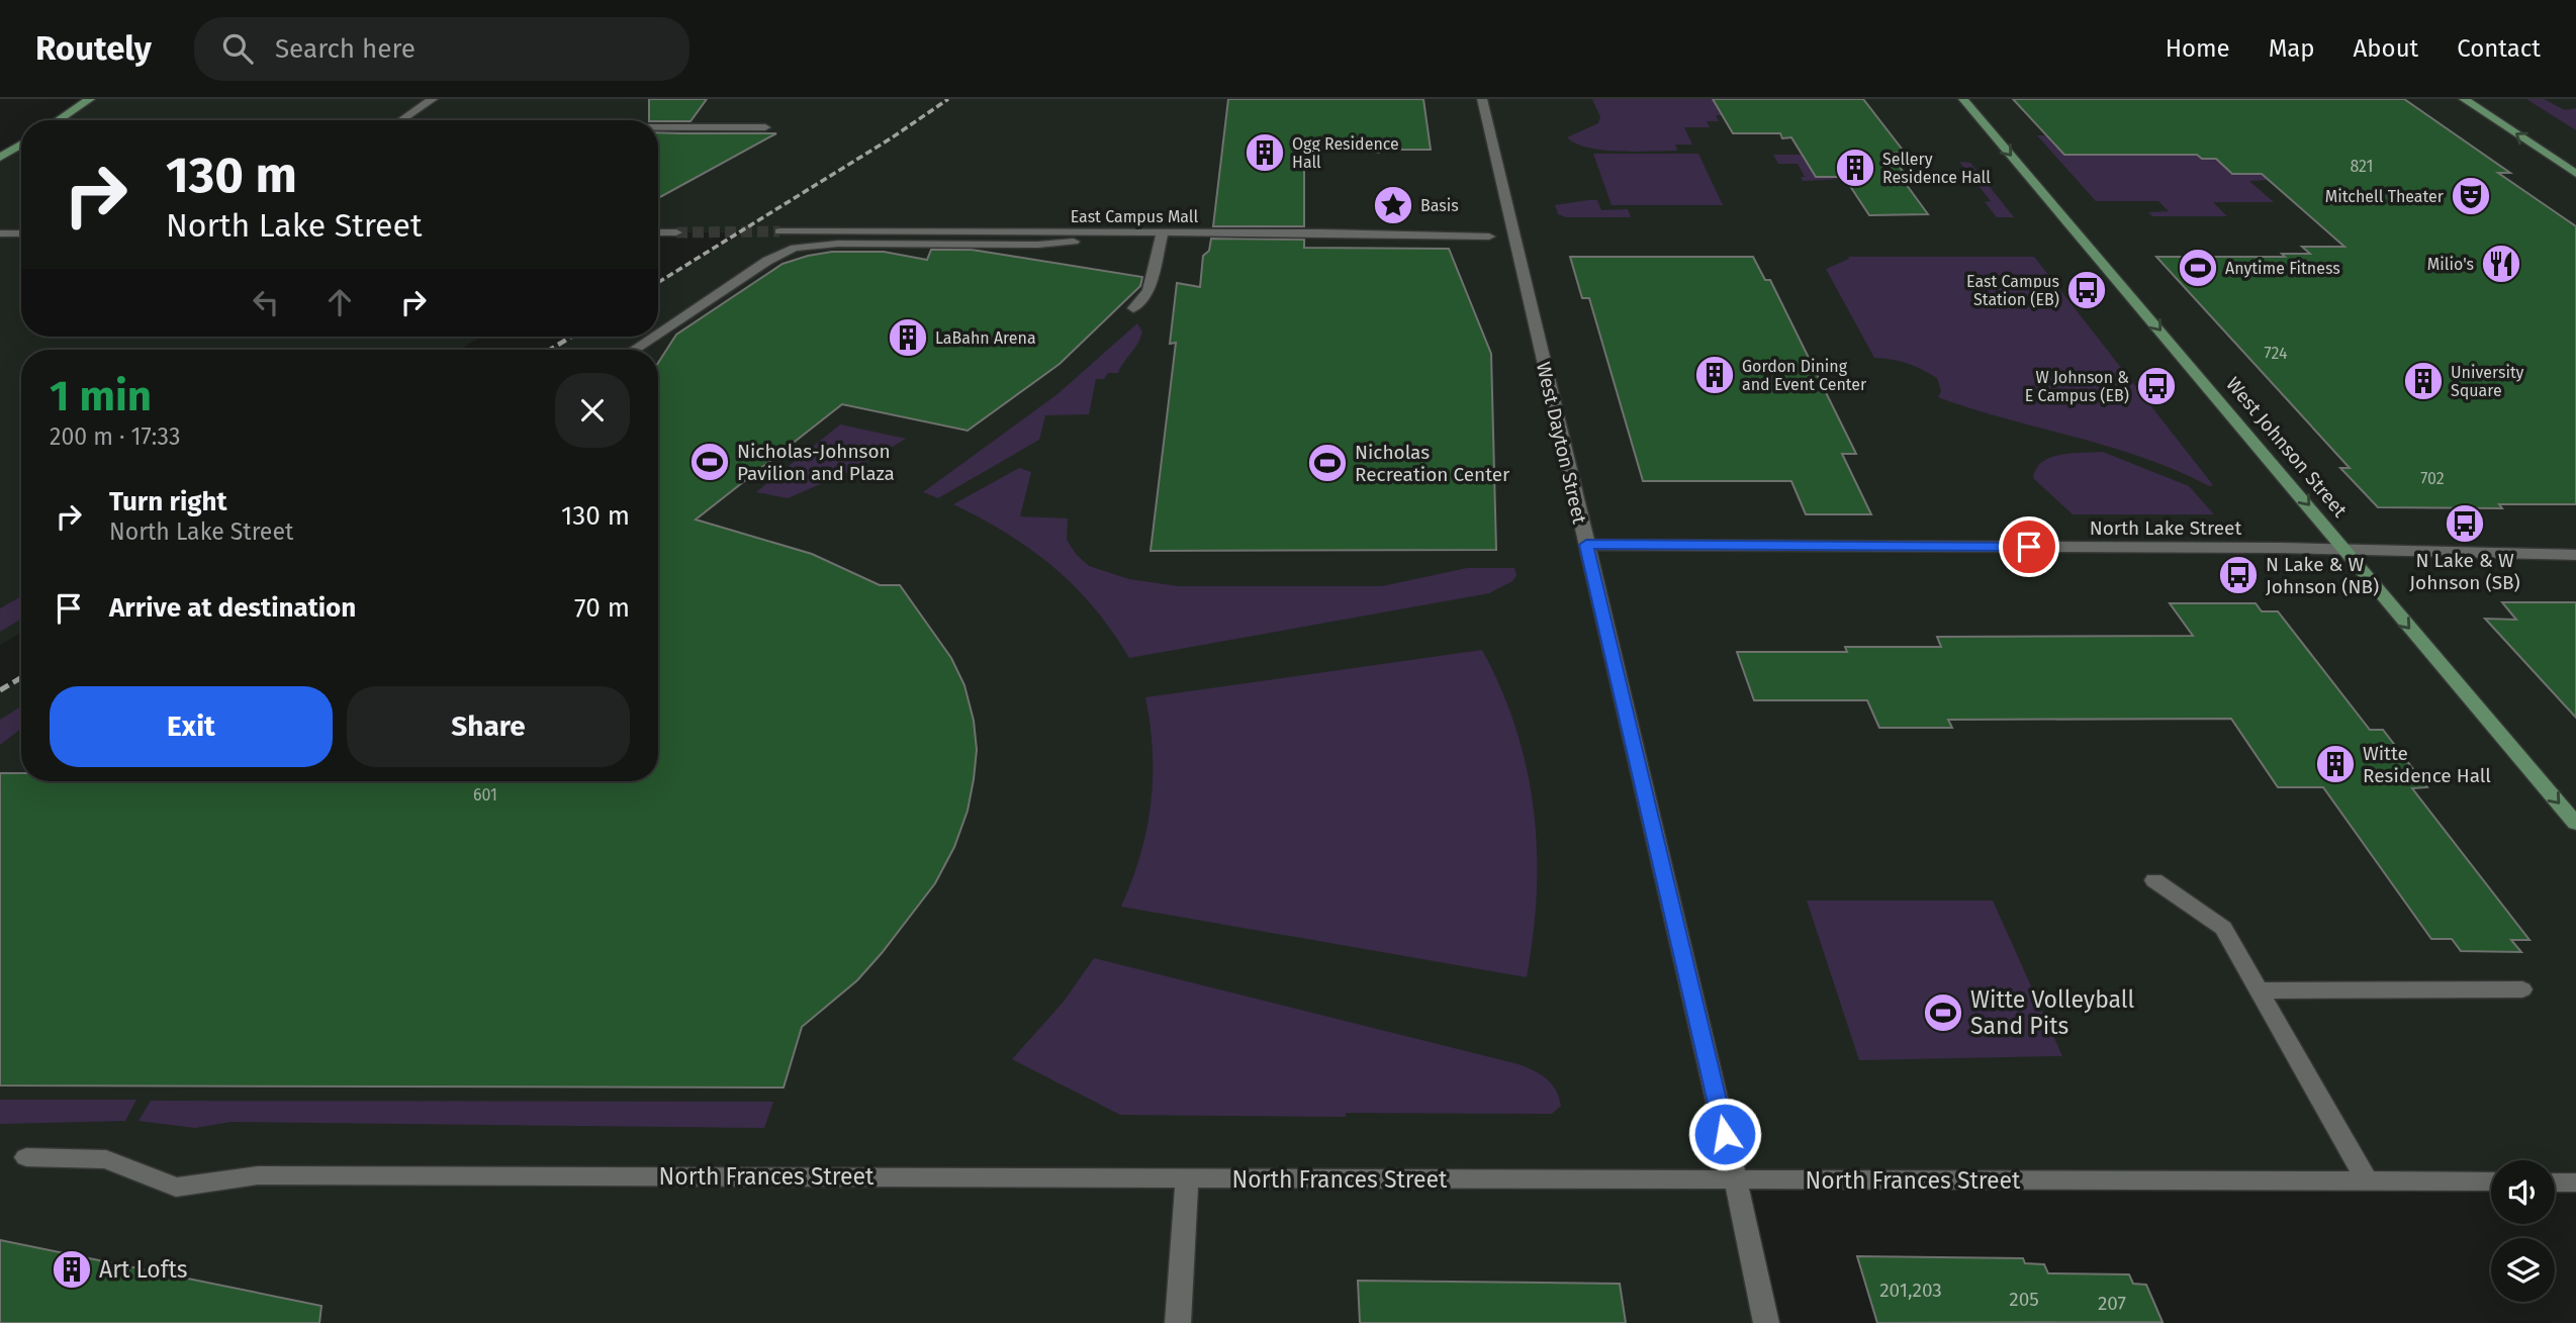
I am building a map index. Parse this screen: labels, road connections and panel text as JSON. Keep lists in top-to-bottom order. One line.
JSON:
{"streets":{"main road":["West Johnson Street"],"street":["East Campus Mall","West Dayton Street","North Lake Street","North Frances Street"]},"crossings":[["West Dayton Street","North Lake Street"],["West Dayton Street","North Frances Street"],["West Johnson Street","North Lake Street"]],"one_way":["West Johnson Street"],"places":{"building":["Ogg Residence Hall","Sellery Residence Hall","LaBahn Arena","Gordon Dining and Event Center","University Square","Witte Residence Hall","Art Lofts"],"theatre":["Mitchell Theater"],"place":["Basis"],"restaurant":["Milio's"],"sports":["Anytime Fitness","Nicholas-Johnson Pavilion and Plaza","Nicholas Recreation Center","Witte Volleyball Sand Pits"],"bus stop":["East Campus Station (EB)","W Johnson & E Campus (EB)","N Lake & W Johnson (SB)","N Lake & W Johnson (NB)"]},"house_numbers":["821","724","702","601","201,203","205","207"],"page":{"header":"Routely","search":"Search here","nav":["Home","Map","About","Contact"],"turn":["130 m","North Lake Street"],"heading":["1 min","200 m · 17:33"],"list":[{"name":"Turn right","note":"North Lake Street","value":"130 m"},{"name":"Arrive at destination","value":"70 m"}],"buttons":["Exit","Share"]}}
